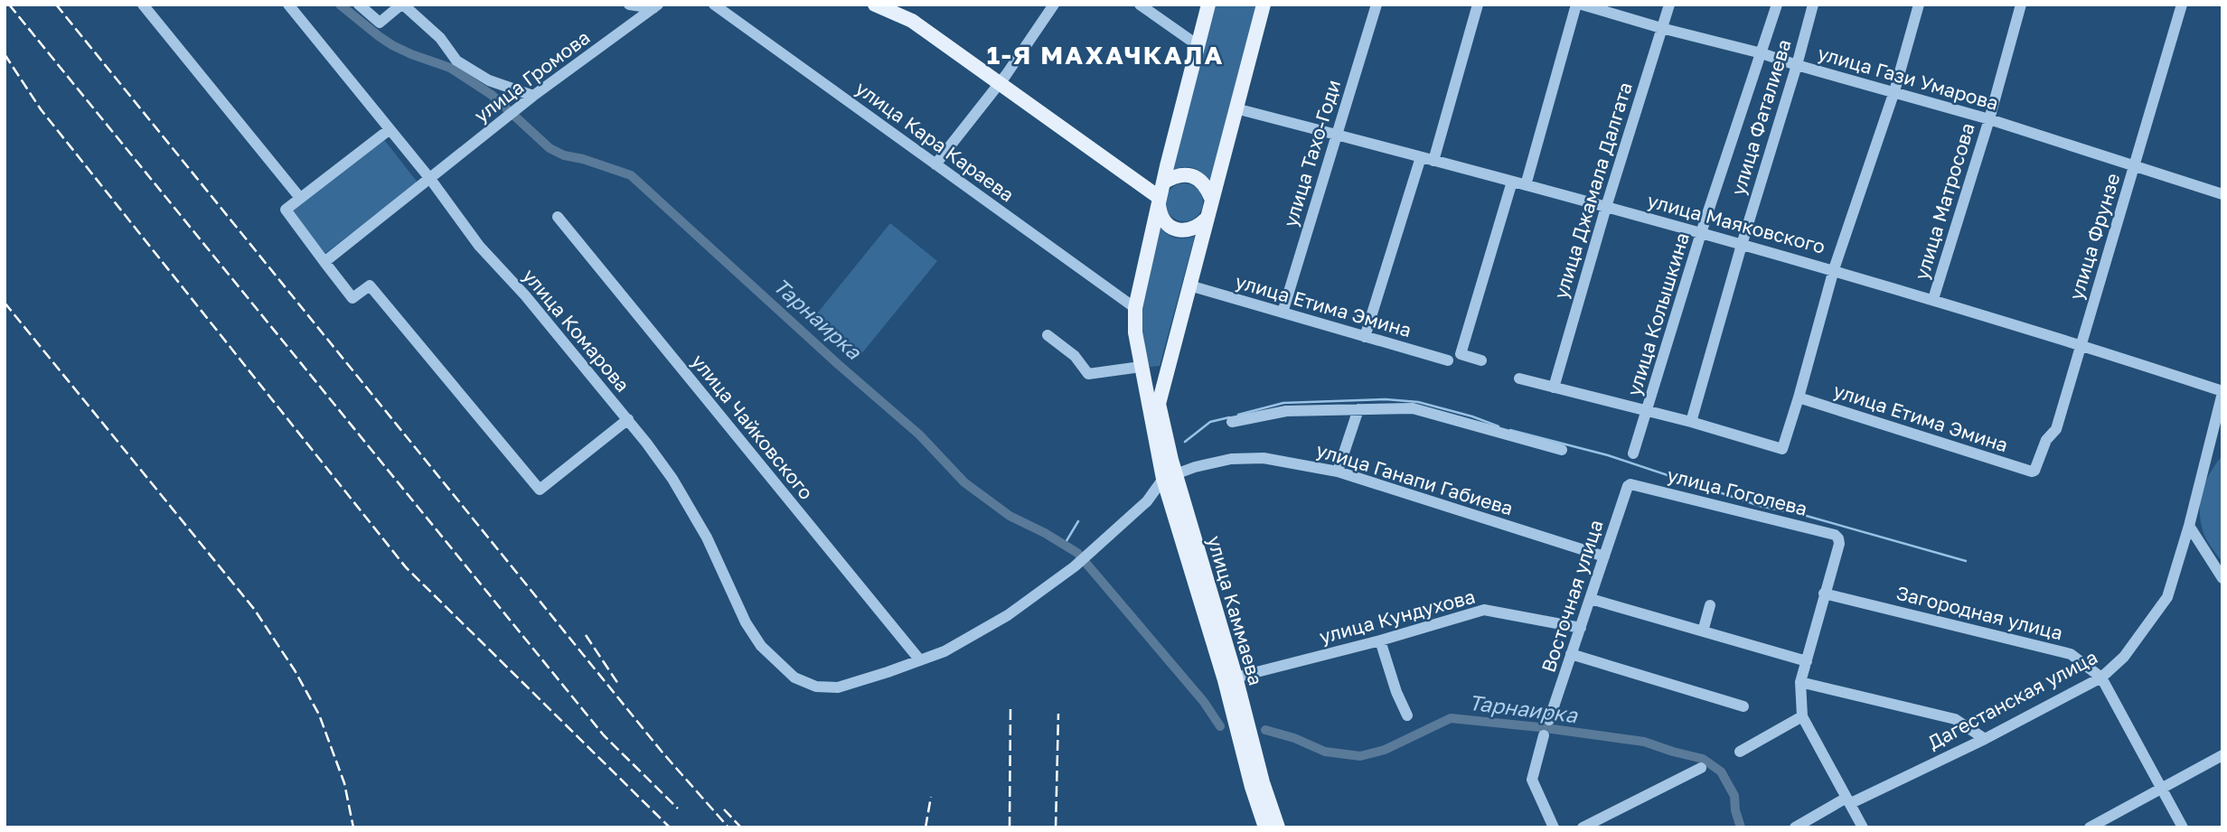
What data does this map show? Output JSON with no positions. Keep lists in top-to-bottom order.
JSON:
{
  "streets": {
    "main road": ["улица Каммаева"],
    "street": [
      "улица Громова",
      "улица Гази Умарова",
      "улица Фаталиева",
      "улица Кара Караева",
      "улица Тахо-Годи",
      "улица Джамала Далгата",
      "улица Матросова",
      "улица Маяковского",
      "улица Фрунзе",
      "улица Етима Эмина",
      "улица Колышкина",
      "улица Комарова",
      "улица Чайковского",
      "улица Ганапи Габиева",
      "улица Гоголева",
      "Восточная улица",
      "Загородная улица",
      "улица Кундухова",
      "Дагестанская улица"
    ]
  },
  "crossings": [
    ["улица Громова", "улица Комарова"],
    ["улица Гази Умарова", "улица Фаталиева"],
    ["улица Гази Умарова", "улица Джамала Далгата"],
    ["улица Гази Умарова", "улица Матросова"],
    ["улица Гази Умарова", "улица Фрунзе"],
    ["улица Гази Умарова", "улица Колышкина"],
    ["улица Фаталиева", "улица Маяковского"],
    ["улица Кара Караева", "улица Каммаева"],
    ["улица Тахо-Годи", "улица Маяковского"],
    ["улица Тахо-Годи", "улица Етима Эмина"],
    ["улица Джамала Далгата", "улица Маяковского"],
    ["улица Матросова", "улица Маяковского"],
    ["улица Маяковского", "улица Фрунзе"],
    ["улица Маяковского", "улица Колышкина"],
    ["улица Маяковского", "Дагестанская улица"],
    ["улица Фрунзе", "улица Етима Эмина"],
    ["улица Комарова", "улица Чайковского"],
    ["улица Ганапи Габиева", "Восточная улица"],
    ["улица Ганапи Габиева", "улица Каммаева"],
    ["улица Гоголева", "Восточная улица"],
    ["улица Гоголева", "Загородная улица"],
    ["Восточная улица", "улица Кундухова"],
    ["улица Каммаева", "улица Кундухова"],
    ["Загородная улица", "Дагестанская улица"]
  ],
  "districts": ["1-Я МАХАЧКАЛА"],
  "water": ["Тарнаирка"]
}
